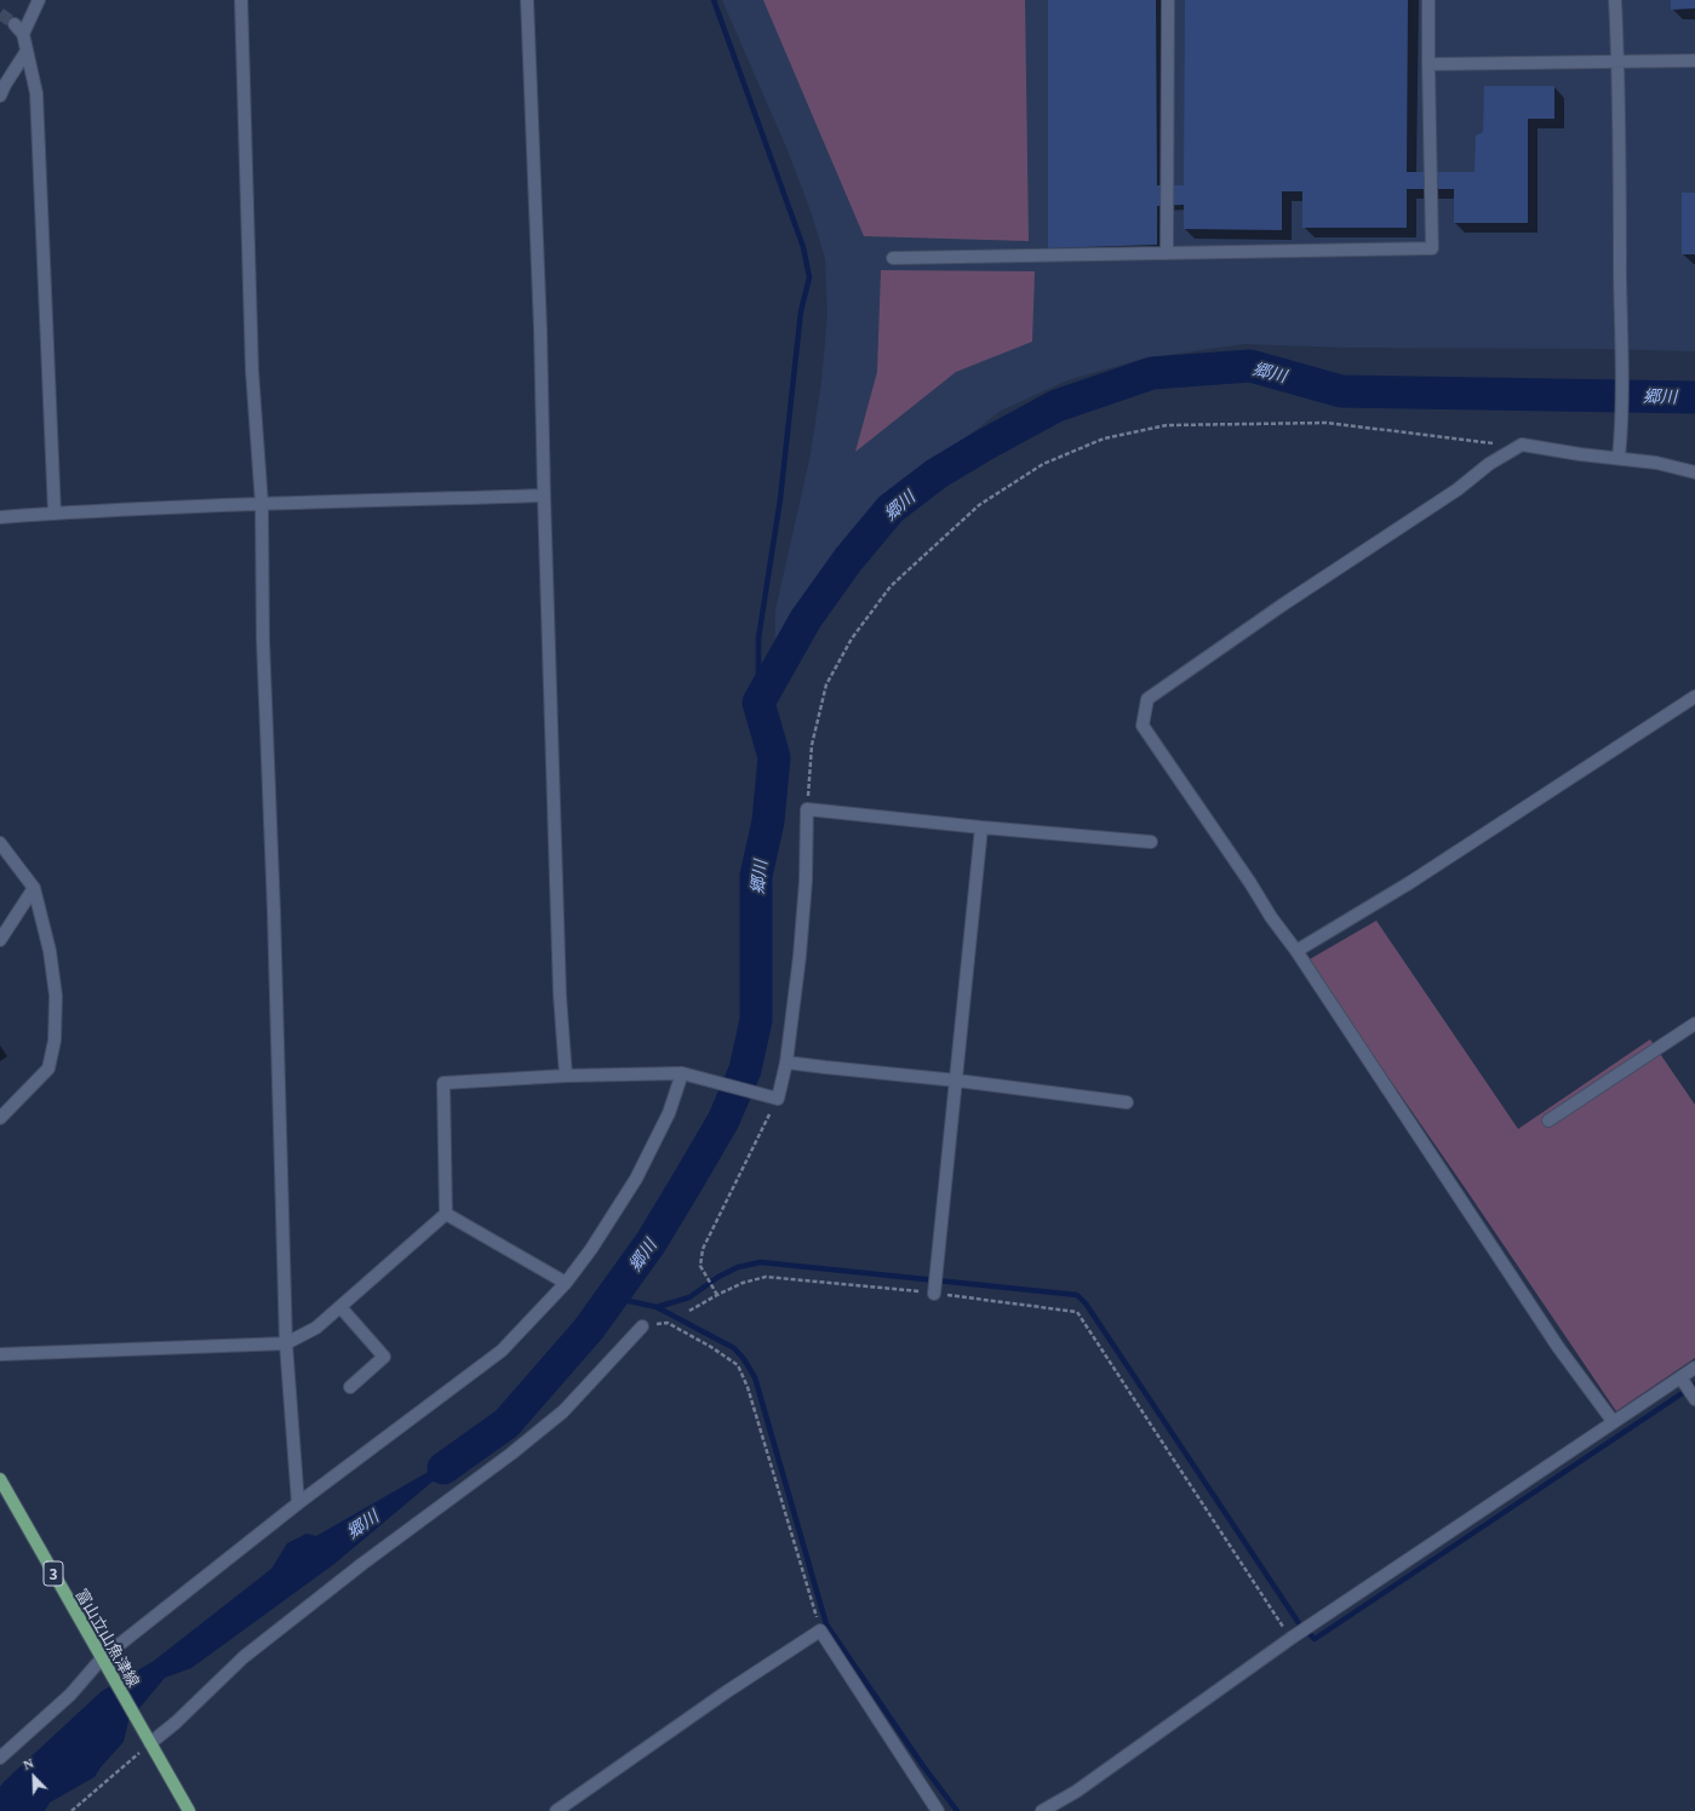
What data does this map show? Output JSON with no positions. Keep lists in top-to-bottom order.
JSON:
{
  "streets": {
    "main road": ["3", "富山立山魚津線"]
  },
  "water": ["郷川"],
  "north": "top left"
}
